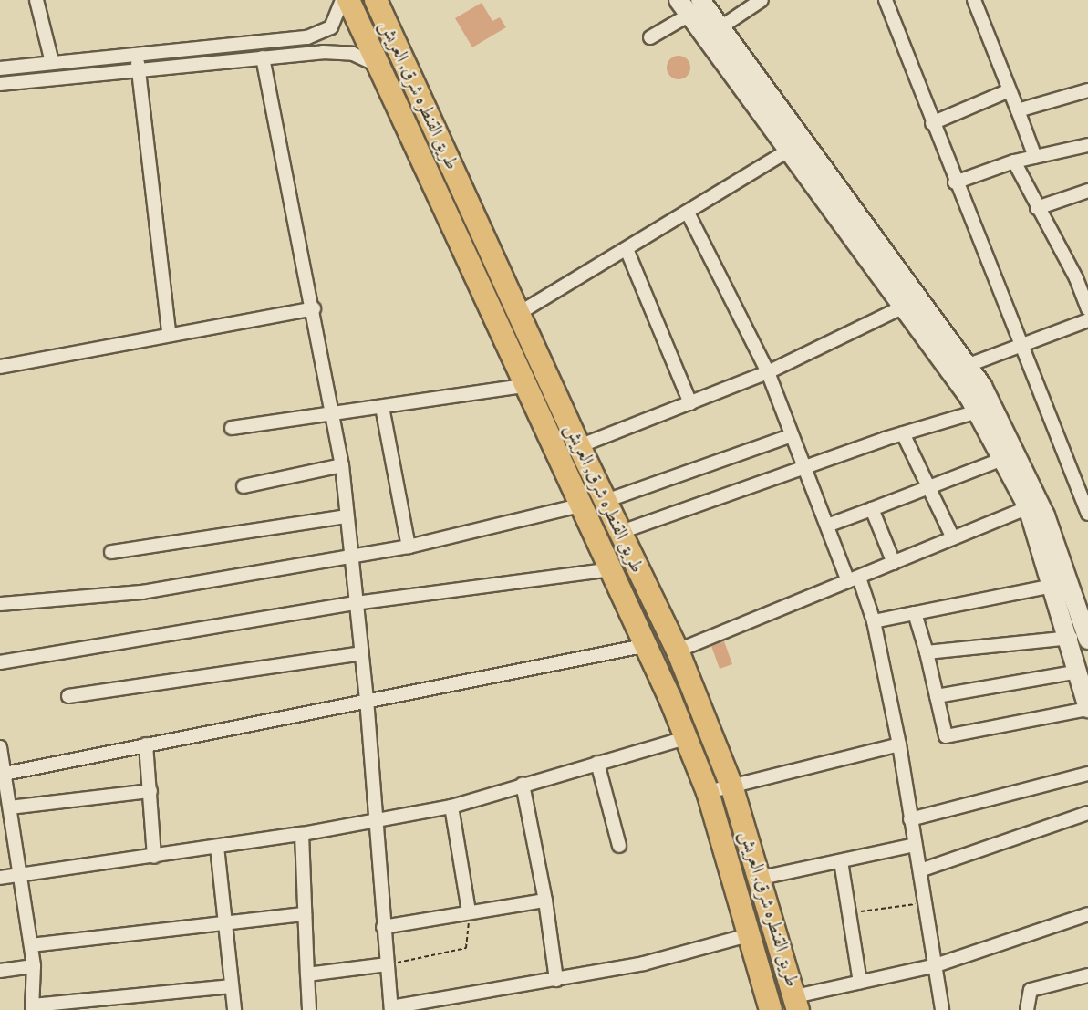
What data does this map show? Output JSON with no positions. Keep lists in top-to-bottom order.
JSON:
{
  "streets": {
    "highway": ["طريق القنطره شرق, العريش"]
  }
}
